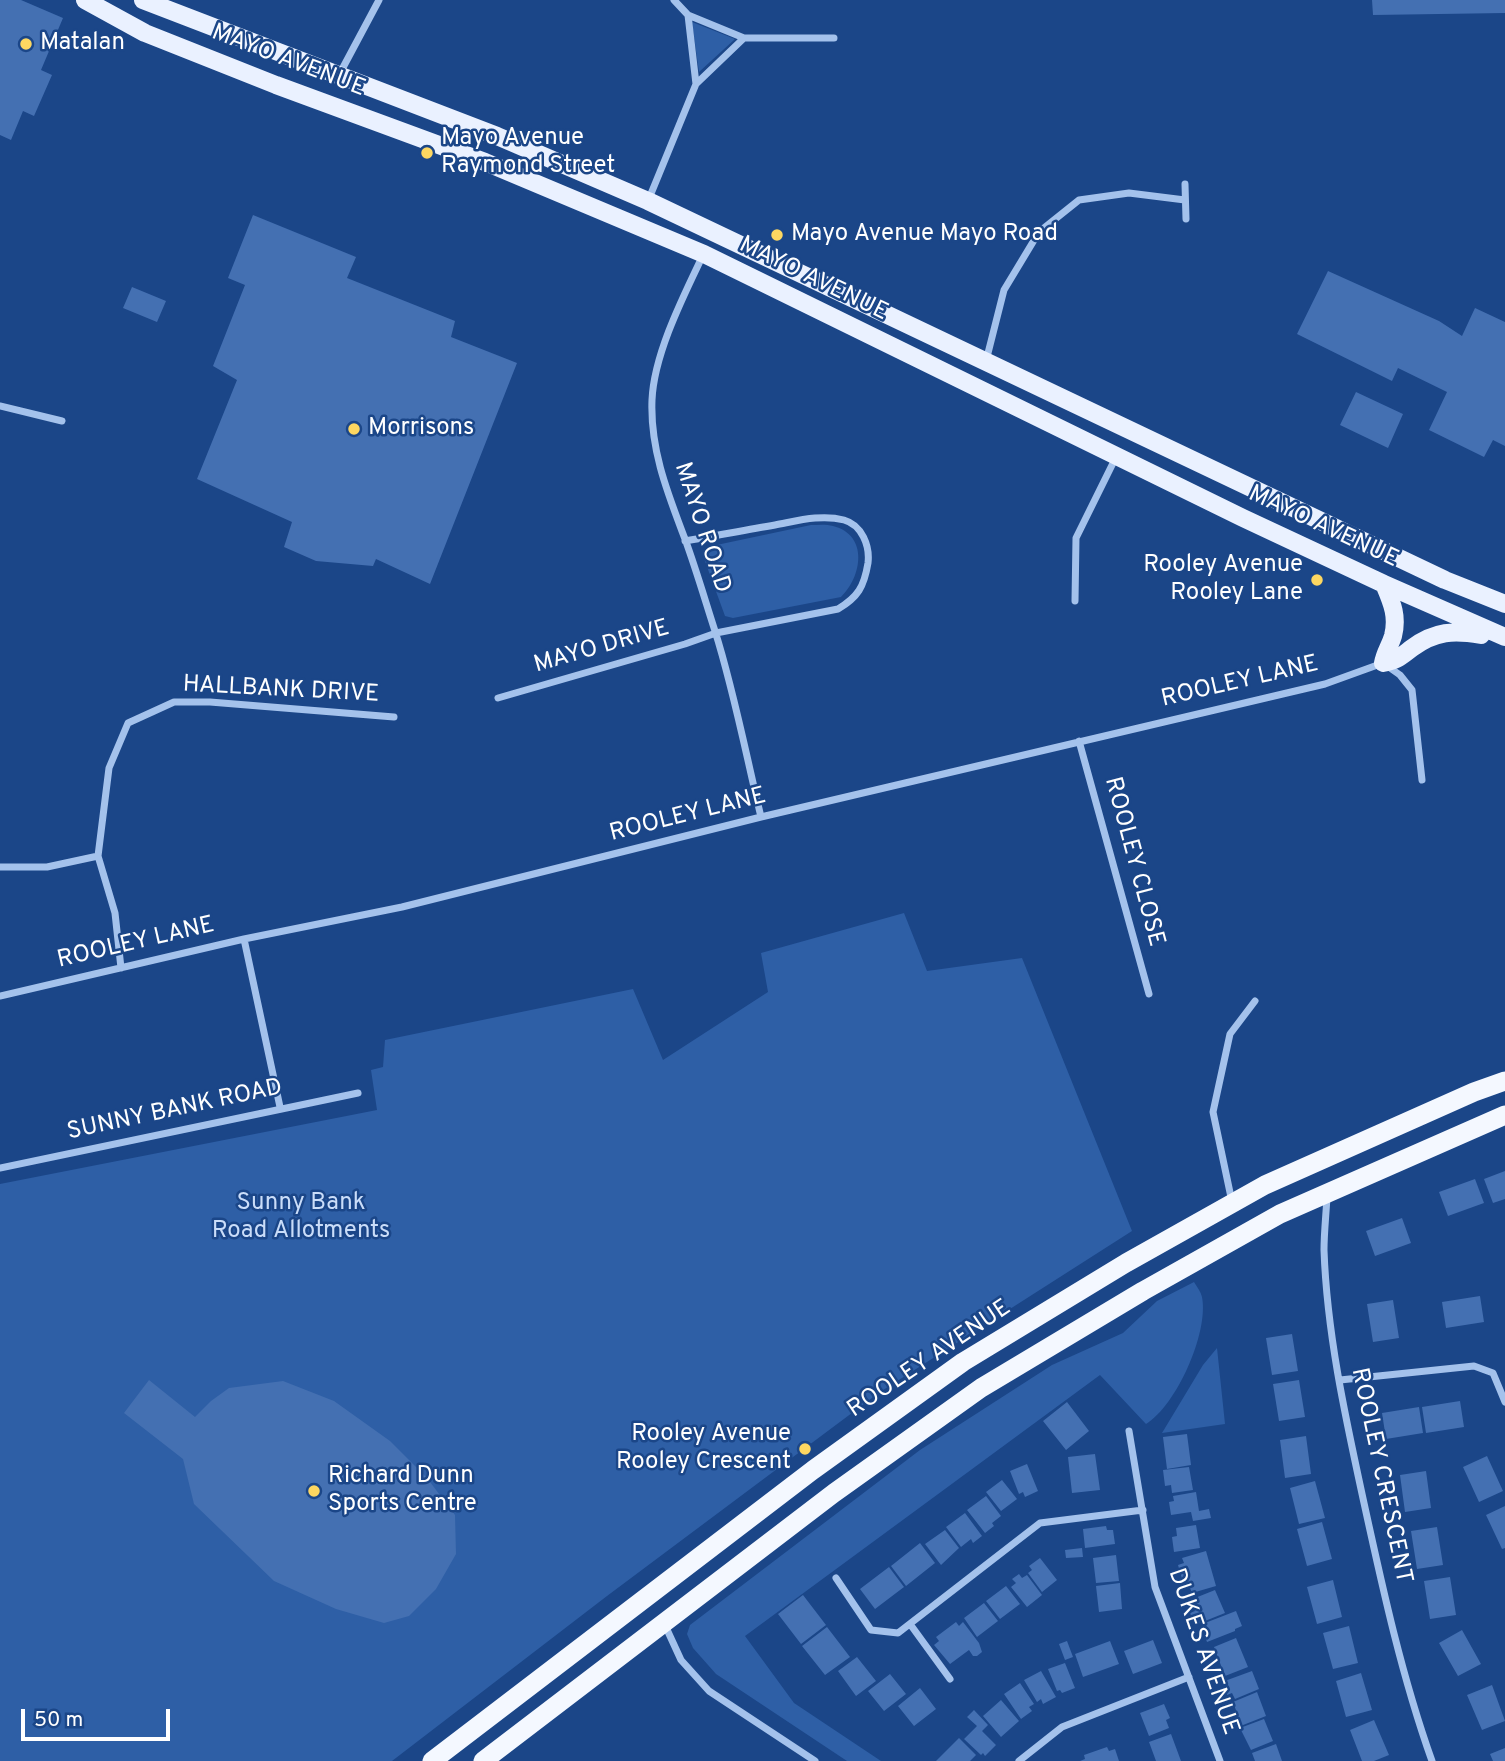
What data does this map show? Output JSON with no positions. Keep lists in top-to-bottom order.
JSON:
{
  "streets": {
    "highway": ["ROOLEY AVENUE"],
    "main road": ["MAYO AVENUE"],
    "street": [
      "MAYO ROAD",
      "MAYO DRIVE",
      "ROOLEY LANE",
      "HALLBANK DRIVE",
      "ROOLEY CLOSE",
      "SUNNY BANK ROAD",
      "ROOLEY CRESCENT",
      "DUKES AVENUE"
    ]
  },
  "crossings": [
    ["MAYO AVENUE", "MAYO ROAD"],
    ["MAYO ROAD", "MAYO DRIVE"],
    ["MAYO ROAD", "ROOLEY LANE"],
    ["ROOLEY LANE", "HALLBANK DRIVE"],
    ["ROOLEY LANE", "ROOLEY CLOSE"]
  ],
  "parks": ["Sunny Bank Road Allotments"],
  "places": [
    "Matalan",
    "Mayo Avenue Raymond Street",
    "Mayo Avenue Mayo Road",
    "Morrisons",
    "Rooley Avenue Rooley Lane",
    "Rooley Avenue Rooley Crescent",
    "Richard Dunn Sports Centre"
  ],
  "scale_bar": "50 m"
}
